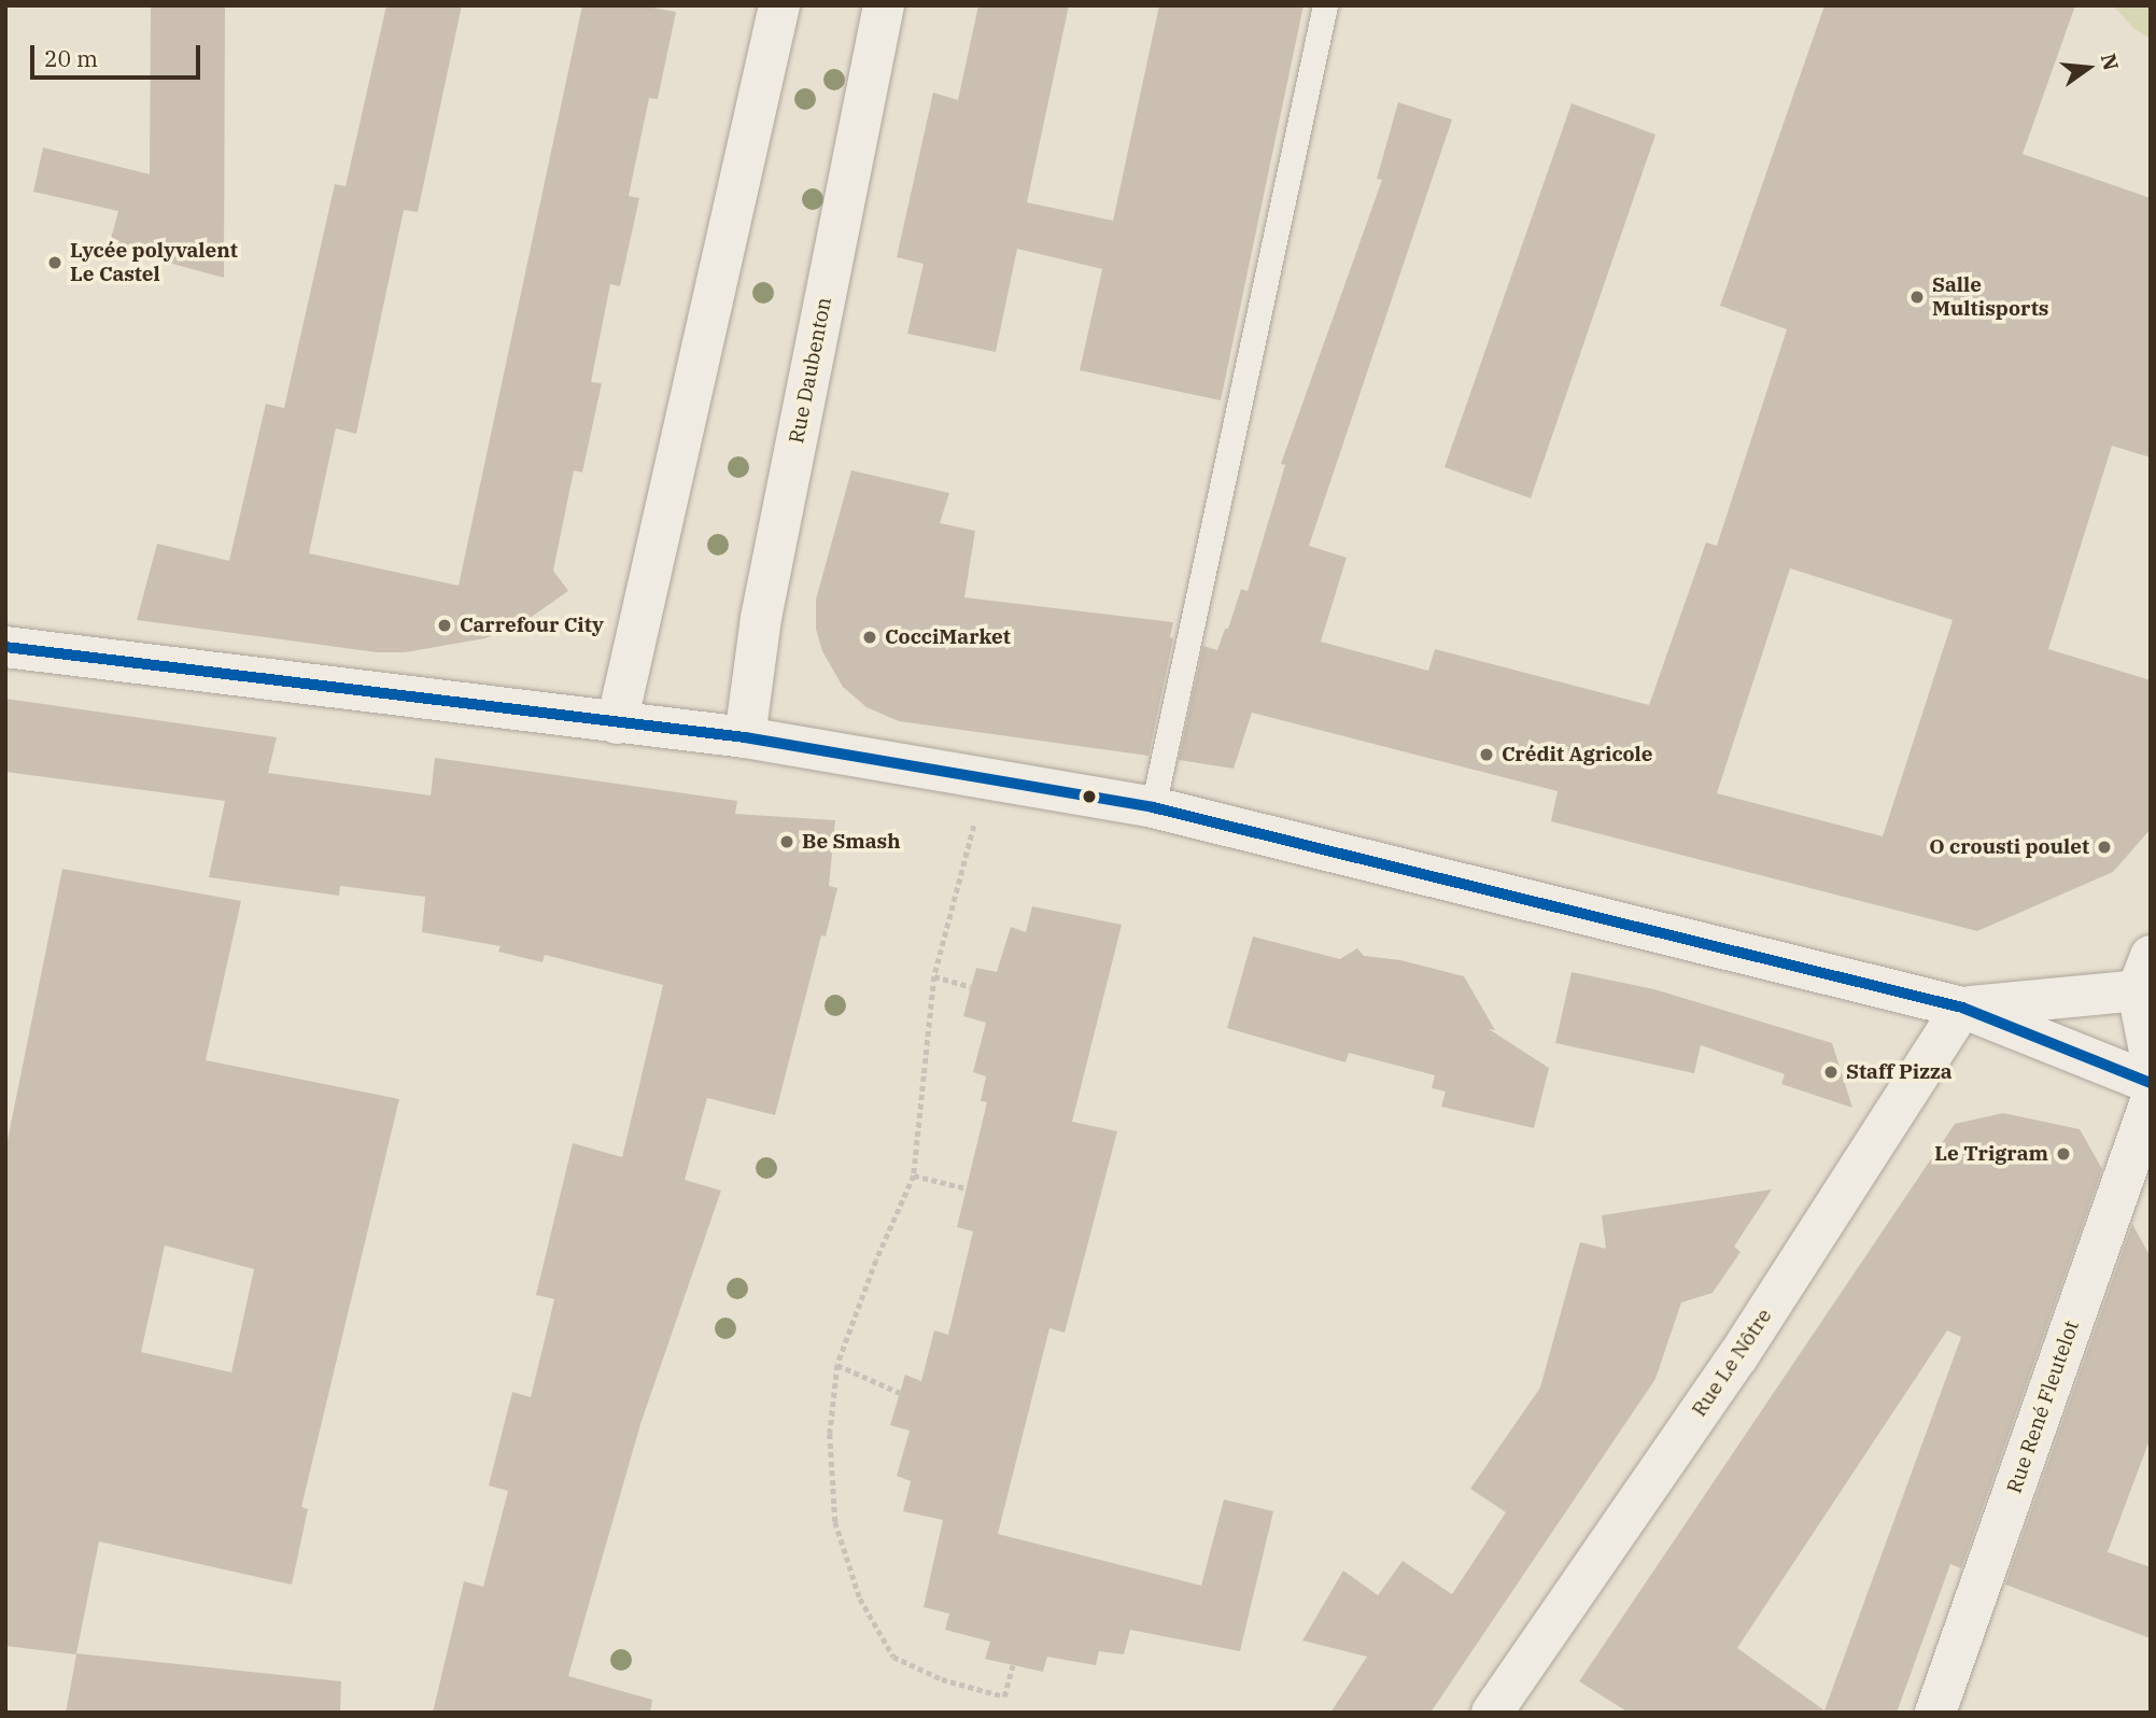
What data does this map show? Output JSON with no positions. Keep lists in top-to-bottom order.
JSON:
{
  "streets": {
    "street": ["Rue Daubenton", "Rue Le Nôtre", "Rue René Fleutelot"]
  },
  "places": [
    "Lycée polyvalent Le Castel",
    "Salle Multisports",
    "Carrefour City",
    "CocciMarket",
    "Crédit Agricole",
    "Be Smash",
    "O crousti poulet",
    "Staff Pizza",
    "Le Trigram"
  ],
  "scale_bar": "20 m",
  "north": "right"
}
